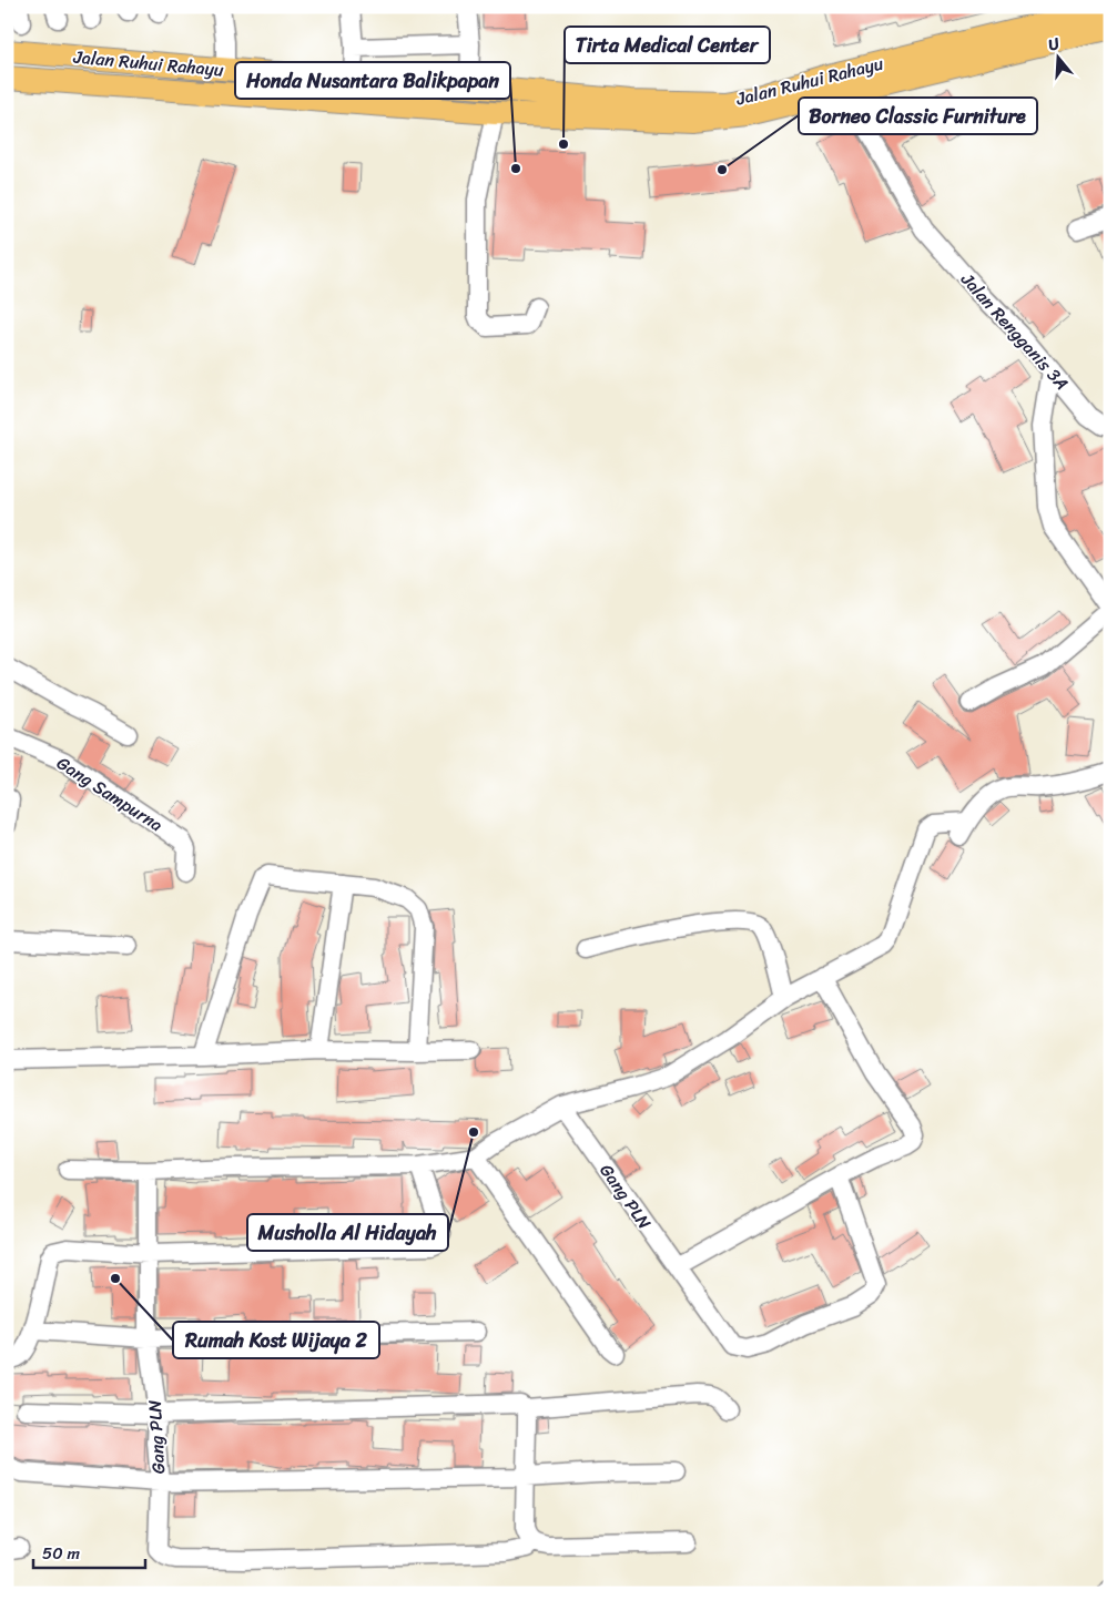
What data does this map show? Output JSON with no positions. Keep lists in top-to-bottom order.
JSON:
{
  "streets": {
    "main road": ["Jalan Ruhui Rahayu"],
    "street": ["Jalan Rengganis 3A", "Gang Sampurna", "Gang PLN"]
  },
  "crossings": [
    ["Jalan Ruhui Rahayu", "Jalan Rengganis 3A"]
  ],
  "places": [
    "Tirta Medical Center",
    "Honda Nusantara Balikpapan",
    "Borneo Classic Furniture",
    "Musholla Al Hidayah",
    "Rumah Kost Wijaya 2"
  ],
  "scale_bar": "50 m",
  "north": "top"
}
